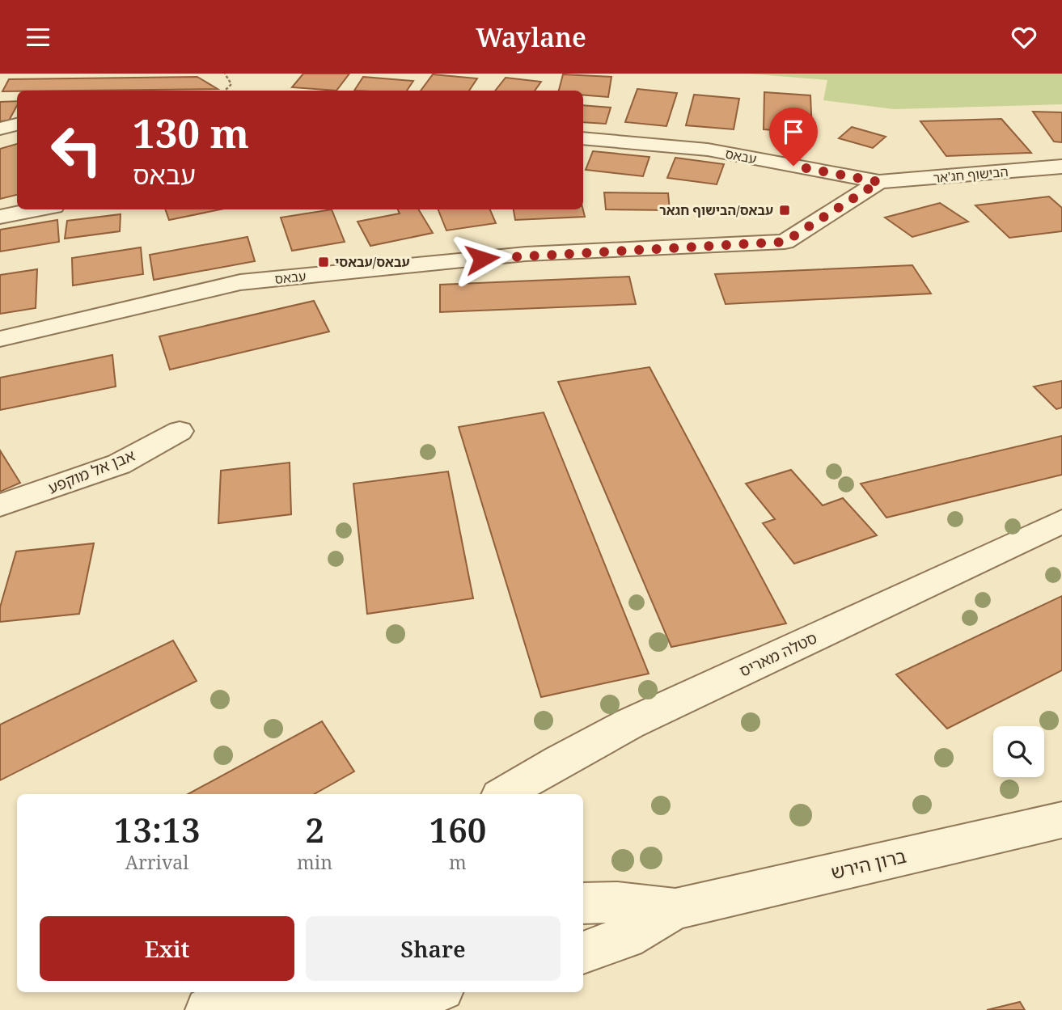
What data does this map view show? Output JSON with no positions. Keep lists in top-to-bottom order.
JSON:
{
  "streets": {
    "street": [
      "עבאס",
      "הבישוף חג'אר",
      "אבן אל מוקפע",
      "סטלה מאריס",
      "ברון הירש"
    ]
  },
  "crossings": [
    ["עבאס", "הבישוף חג'אר"]
  ],
  "places": {
    "transit": ["עבאס/הבישוף חגאר", "עבאס/עבאסי"]
  },
  "page": {
    "header": "Waylane",
    "turn": ["130 m", "עבאס"],
    "eta": [
      "13:13",
      "Arrival",
      "2",
      "min",
      "160",
      "m"
    ],
    "buttons": ["Exit", "Share"]
  }
}
